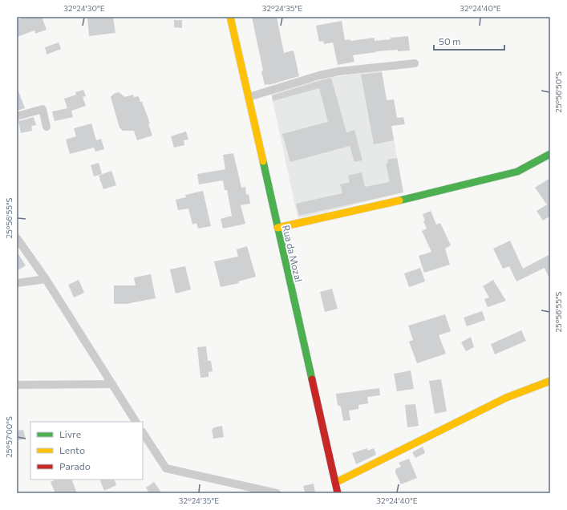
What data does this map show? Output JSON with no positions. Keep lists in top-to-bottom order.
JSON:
{
  "streets": {
    "street": ["Rua da Mozal"]
  },
  "legend": ["Livre", "Lento", "Parado"],
  "scale_bar": "50 m",
  "coordinates": [
    "32°24'30\"E",
    "32°24'35\"E",
    "32°24'40\"E",
    "25°56'50\"S",
    "25°56'55\"S",
    "25°57'00\"S"
  ]
}
